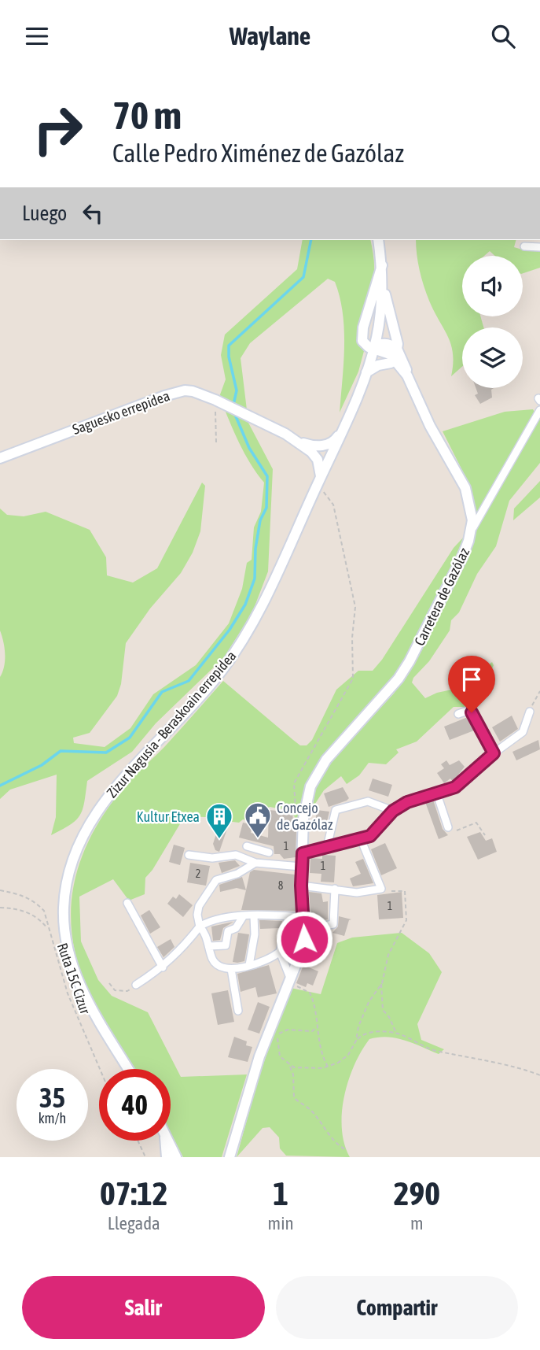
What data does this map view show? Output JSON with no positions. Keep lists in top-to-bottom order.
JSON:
{
  "streets": {
    "street": ["Saguesko errepidea", "Carretera de Gazólaz", "Zizur Nagusia - Beraskoain errepidea"],
    "path": ["Ruta 15C Cizur"]
  },
  "crossings": [
    ["Saguesko errepidea", "Zizur Nagusia - Beraskoain errepidea"]
  ],
  "places": {
    "public building": ["Concejo de Gazólaz"],
    "building": ["Kultur Etxea"]
  },
  "house_numbers": [
    "1",
    "1",
    "2",
    "8",
    "1"
  ],
  "page": {
    "header": "Waylane",
    "turn": ["70 m", "Calle Pedro Ximénez de Gazólaz"],
    "then": "Luego",
    "speed": "35 km/h",
    "limit": "40",
    "eta": [
      "07:12",
      "Llegada",
      "1",
      "min",
      "290",
      "m"
    ],
    "buttons": ["Salir", "Compartir"]
  }
}
